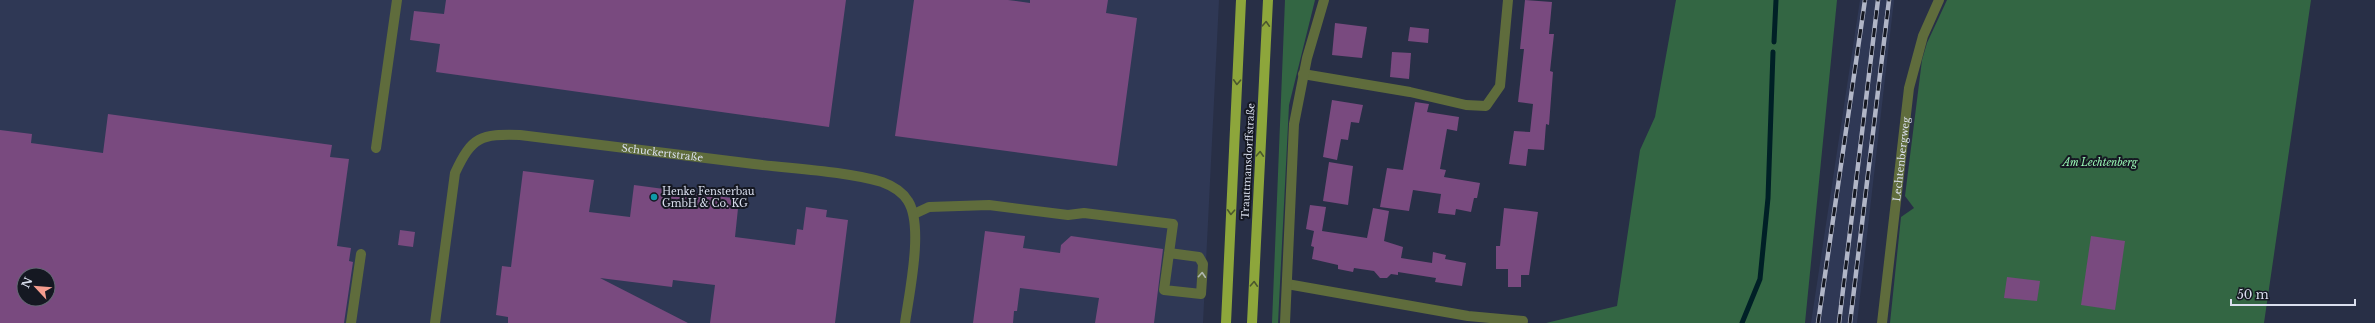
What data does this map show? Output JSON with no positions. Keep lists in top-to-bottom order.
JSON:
{
  "streets": {
    "main road": ["Trauttmansdorffstraße"],
    "street": ["Schuckertstraße", "Lechtenbergweg"]
  },
  "parks": ["Am Lechtenberg"],
  "places": ["Henke Fensterbau GmbH & Co. KG"],
  "scale_bar": "50 m",
  "north": "top left"
}
